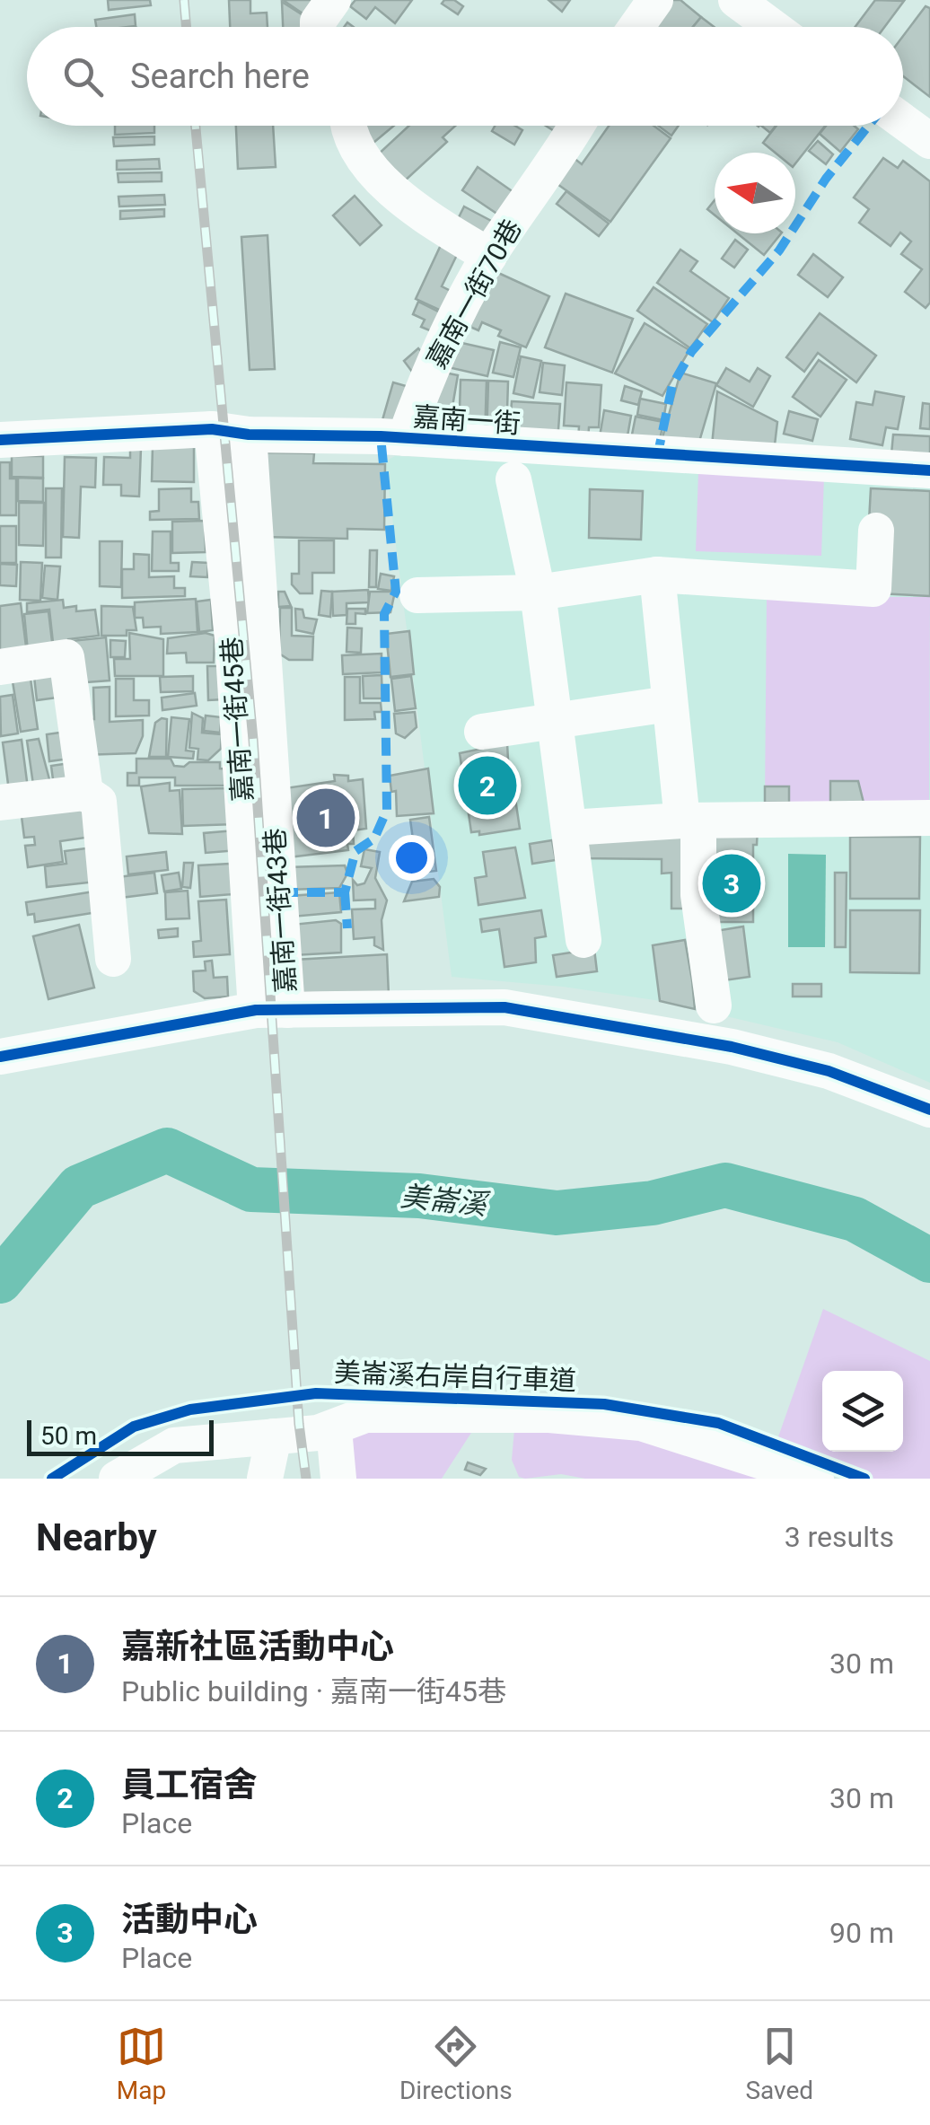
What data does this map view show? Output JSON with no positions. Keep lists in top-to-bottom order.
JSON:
{
  "streets": {
    "street": [
      "嘉南一街70巷",
      "嘉南一街",
      "嘉南一街45巷",
      "嘉南一街43巷"
    ],
    "cycle path": ["美崙溪右岸自行車道"]
  },
  "crossings": [
    ["嘉南一街70巷", "嘉南一街"],
    ["嘉南一街", "嘉南一街45巷"],
    ["嘉南一街", "嘉南一街43巷"],
    ["嘉南一街45巷", "嘉南一街43巷"]
  ],
  "water": ["美崙溪"],
  "scale_bar": "50 m",
  "north": "left",
  "page": {
    "search": "Search here",
    "pins": ["2", "1", "3"],
    "scale": "50 m",
    "heading": ["Nearby", "3 results"],
    "list": [
      {
        "mark": "1",
        "name": "嘉新社區活動中心",
        "note": "Public building · 嘉南一街45巷",
        "value": "30 m"
      },
      {
        "mark": "2",
        "name": "員工宿舍",
        "note": "Place",
        "value": "30 m"
      },
      {
        "mark": "3",
        "name": "活動中心",
        "note": "Place",
        "value": "90 m"
      }
    ],
    "nav": ["Map", "Directions", "Saved"]
  }
}
